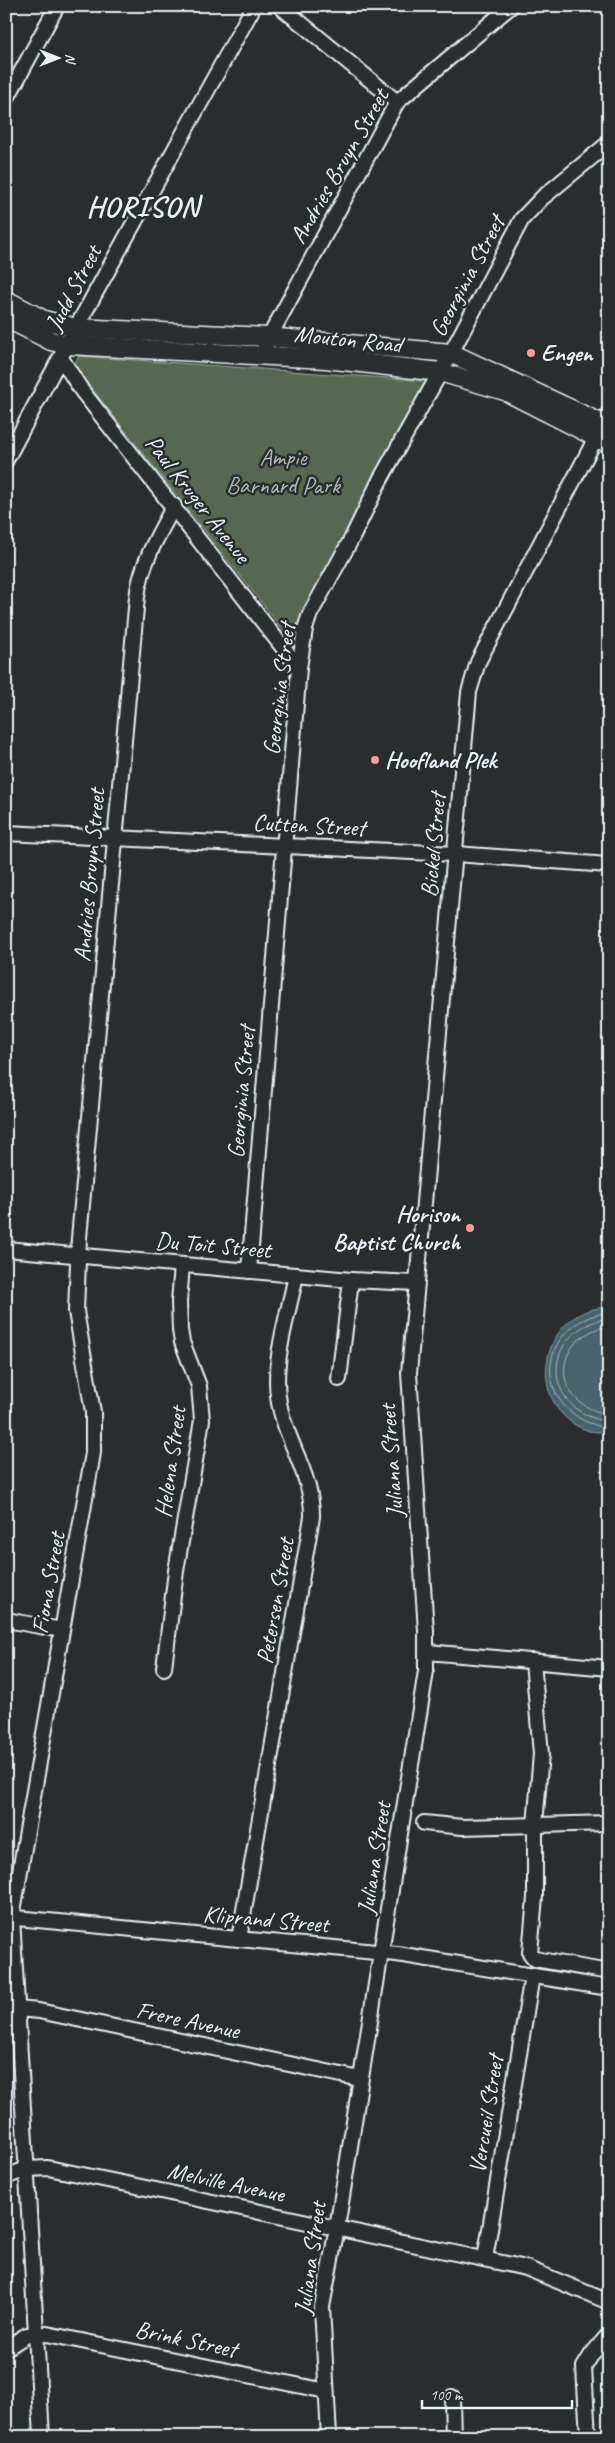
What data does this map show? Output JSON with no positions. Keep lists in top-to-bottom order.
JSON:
{
  "streets": {
    "main road": ["Mouton Road"],
    "street": [
      "Andries Bruyn Street",
      "Georginia Street",
      "Judd Street",
      "Paul Kruger Avenue",
      "Cutten Street",
      "Bickel Street",
      "Du Toit Street",
      "Juliana Street",
      "Helena Street",
      "Fiona Street",
      "Petersen Street",
      "Kliprand Street",
      "Frere Avenue",
      "Vercueil Street",
      "Melville Avenue",
      "Brink Street"
    ]
  },
  "crossings": [
    ["Andries Bruyn Street", "Mouton Road"],
    ["Andries Bruyn Street", "Paul Kruger Avenue"],
    ["Andries Bruyn Street", "Cutten Street"],
    ["Andries Bruyn Street", "Du Toit Street"],
    ["Andries Bruyn Street", "Fiona Street"],
    ["Georginia Street", "Mouton Road"],
    ["Georginia Street", "Paul Kruger Avenue"],
    ["Georginia Street", "Cutten Street"],
    ["Georginia Street", "Du Toit Street"],
    ["Judd Street", "Mouton Road"],
    ["Judd Street", "Paul Kruger Avenue"],
    ["Mouton Road", "Paul Kruger Avenue"],
    ["Mouton Road", "Bickel Street"],
    ["Cutten Street", "Bickel Street"],
    ["Bickel Street", "Du Toit Street"],
    ["Bickel Street", "Juliana Street"],
    ["Du Toit Street", "Juliana Street"],
    ["Du Toit Street", "Helena Street"],
    ["Du Toit Street", "Fiona Street"],
    ["Du Toit Street", "Petersen Street"],
    ["Juliana Street", "Kliprand Street"],
    ["Juliana Street", "Frere Avenue"],
    ["Juliana Street", "Melville Avenue"],
    ["Juliana Street", "Brink Street"],
    ["Fiona Street", "Kliprand Street"],
    ["Fiona Street", "Frere Avenue"],
    ["Fiona Street", "Melville Avenue"],
    ["Fiona Street", "Brink Street"],
    ["Petersen Street", "Kliprand Street"],
    ["Kliprand Street", "Vercueil Street"],
    ["Vercueil Street", "Melville Avenue"]
  ],
  "districts": ["HORISON"],
  "parks": ["Ampie Barnard Park"],
  "places": ["Engen", "Hoofland Plek", "Horison Baptist Church"],
  "scale_bar": "100 m",
  "north": "right"
}
